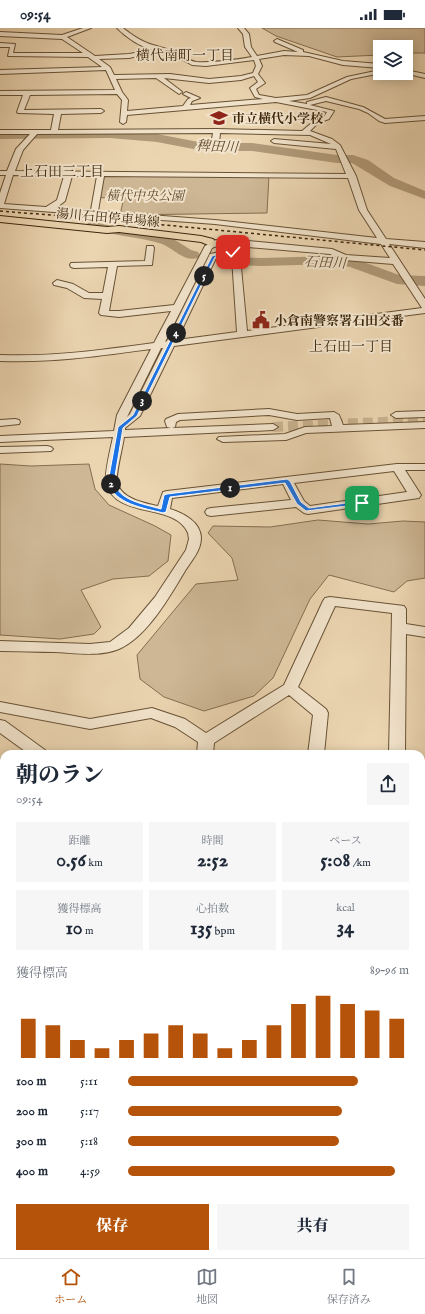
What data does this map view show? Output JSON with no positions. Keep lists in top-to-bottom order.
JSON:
{
  "streets": {
    "main road": ["湯川石田停車場線"]
  },
  "districts": ["横代南町一丁目", "上石田三丁目", "上石田一丁目"],
  "water": ["稗田川", "石田川"],
  "parks": ["横代中央公園"],
  "places": {
    "school or university": ["市立横代小学校"],
    "public building": ["小倉南警察署石田交番"]
  },
  "page": {
    "status": "09:54",
    "pins": [
      "5",
      "4",
      "3",
      "2",
      "1"
    ],
    "heading": ["朝のラン", "09:54"],
    "stats": [
      ["距離", "0.56 km"],
      ["時間", "2:52"],
      ["ペース", "5:08 /km"],
      ["獲得標高", "10 m"],
      ["心拍数", "135 bpm"],
      ["kcal", "34"]
    ],
    "chart": ["獲得標高", "89–96 m"],
    "list": [
      {
        "name": "100 m",
        "note": "5:11"
      },
      {
        "name": "200 m",
        "note": "5:17"
      },
      {
        "name": "300 m",
        "note": "5:18"
      },
      {
        "name": "400 m",
        "note": "4:59"
      }
    ],
    "buttons": ["保存", "共有"],
    "tabs": ["ホーム", "地図", "保存済み"]
  }
}
